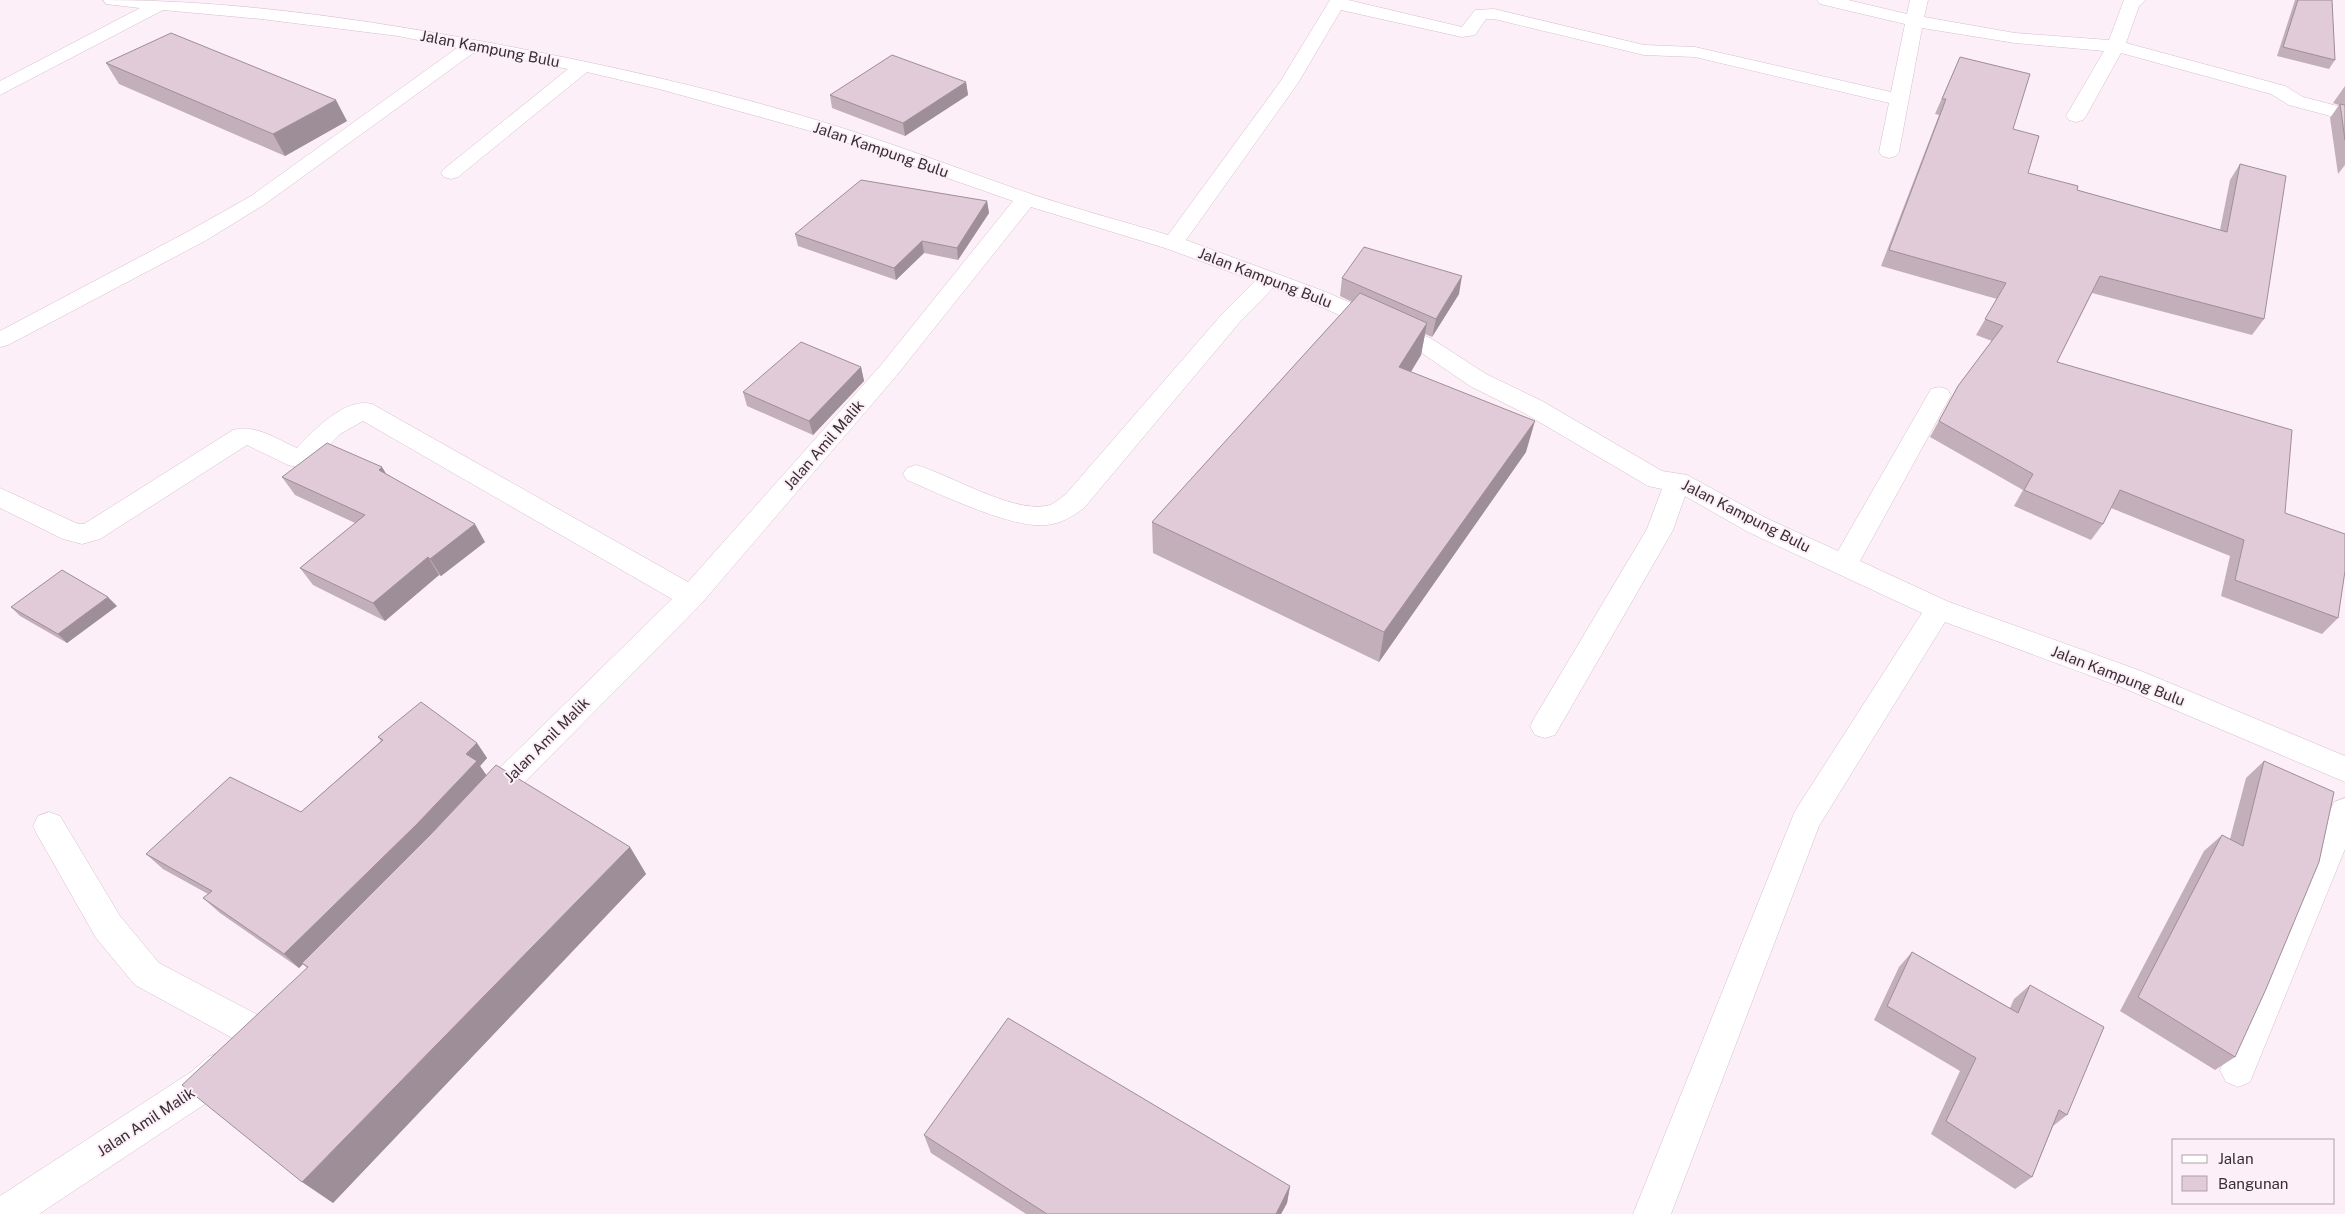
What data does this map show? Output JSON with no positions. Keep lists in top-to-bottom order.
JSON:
{
  "streets": {
    "street": ["Jalan Kampung Bulu", "Jalan Amil Malik"]
  },
  "crossings": [
    ["Jalan Kampung Bulu", "Jalan Amil Malik"]
  ],
  "legend": ["Jalan", "Bangunan"]
}
